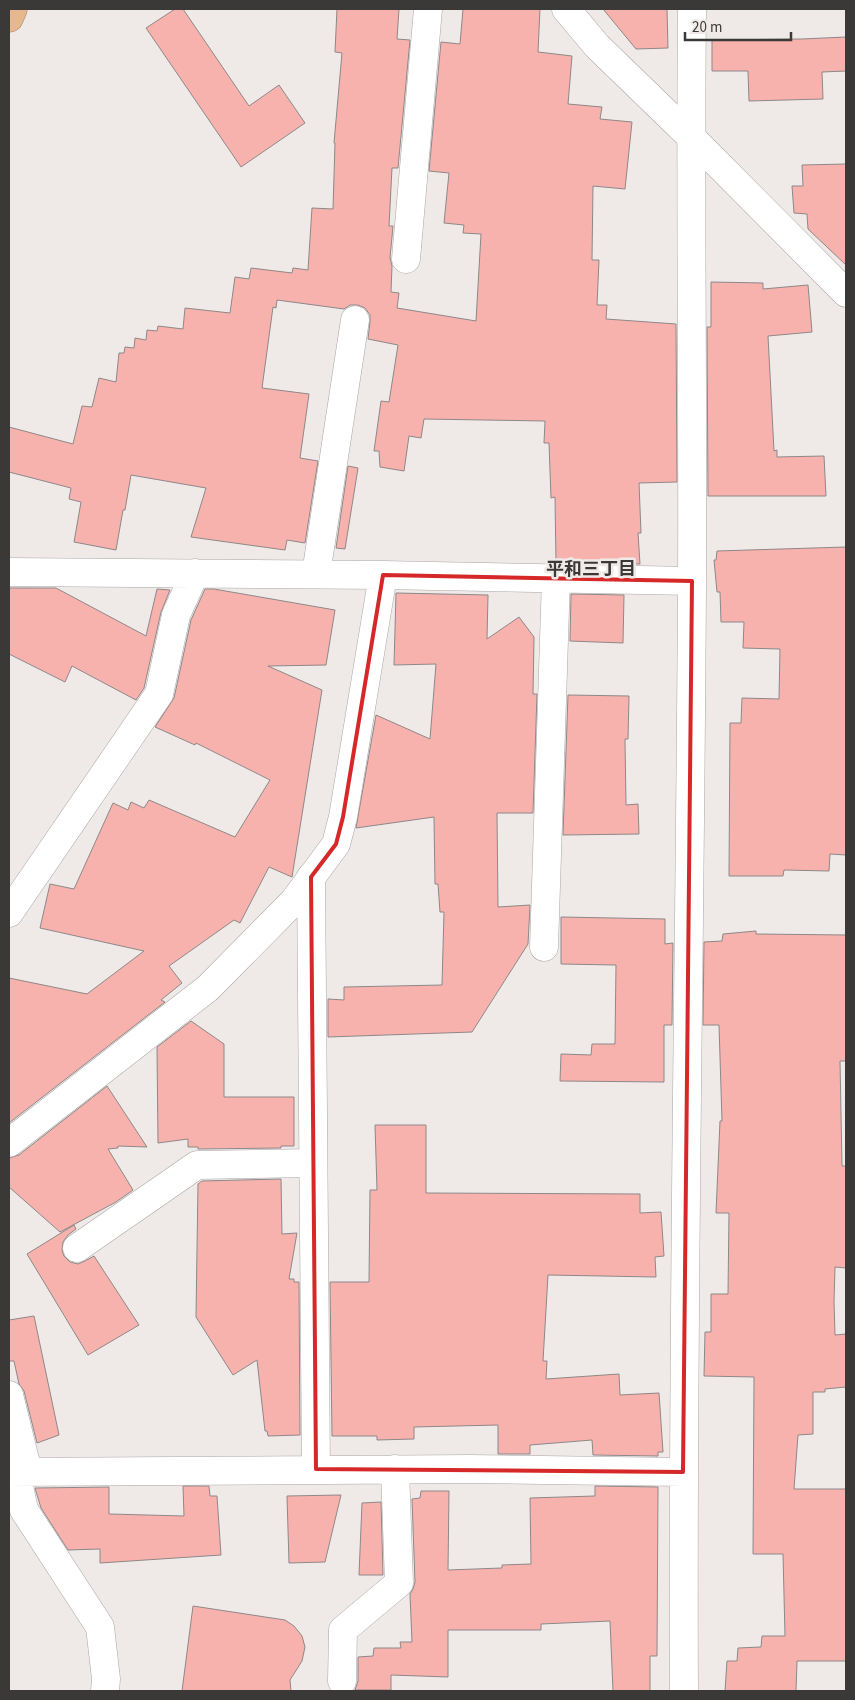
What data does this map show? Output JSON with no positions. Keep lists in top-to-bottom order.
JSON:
{
  "districts": ["平和三丁目"],
  "scale_bar": "20 m"
}
